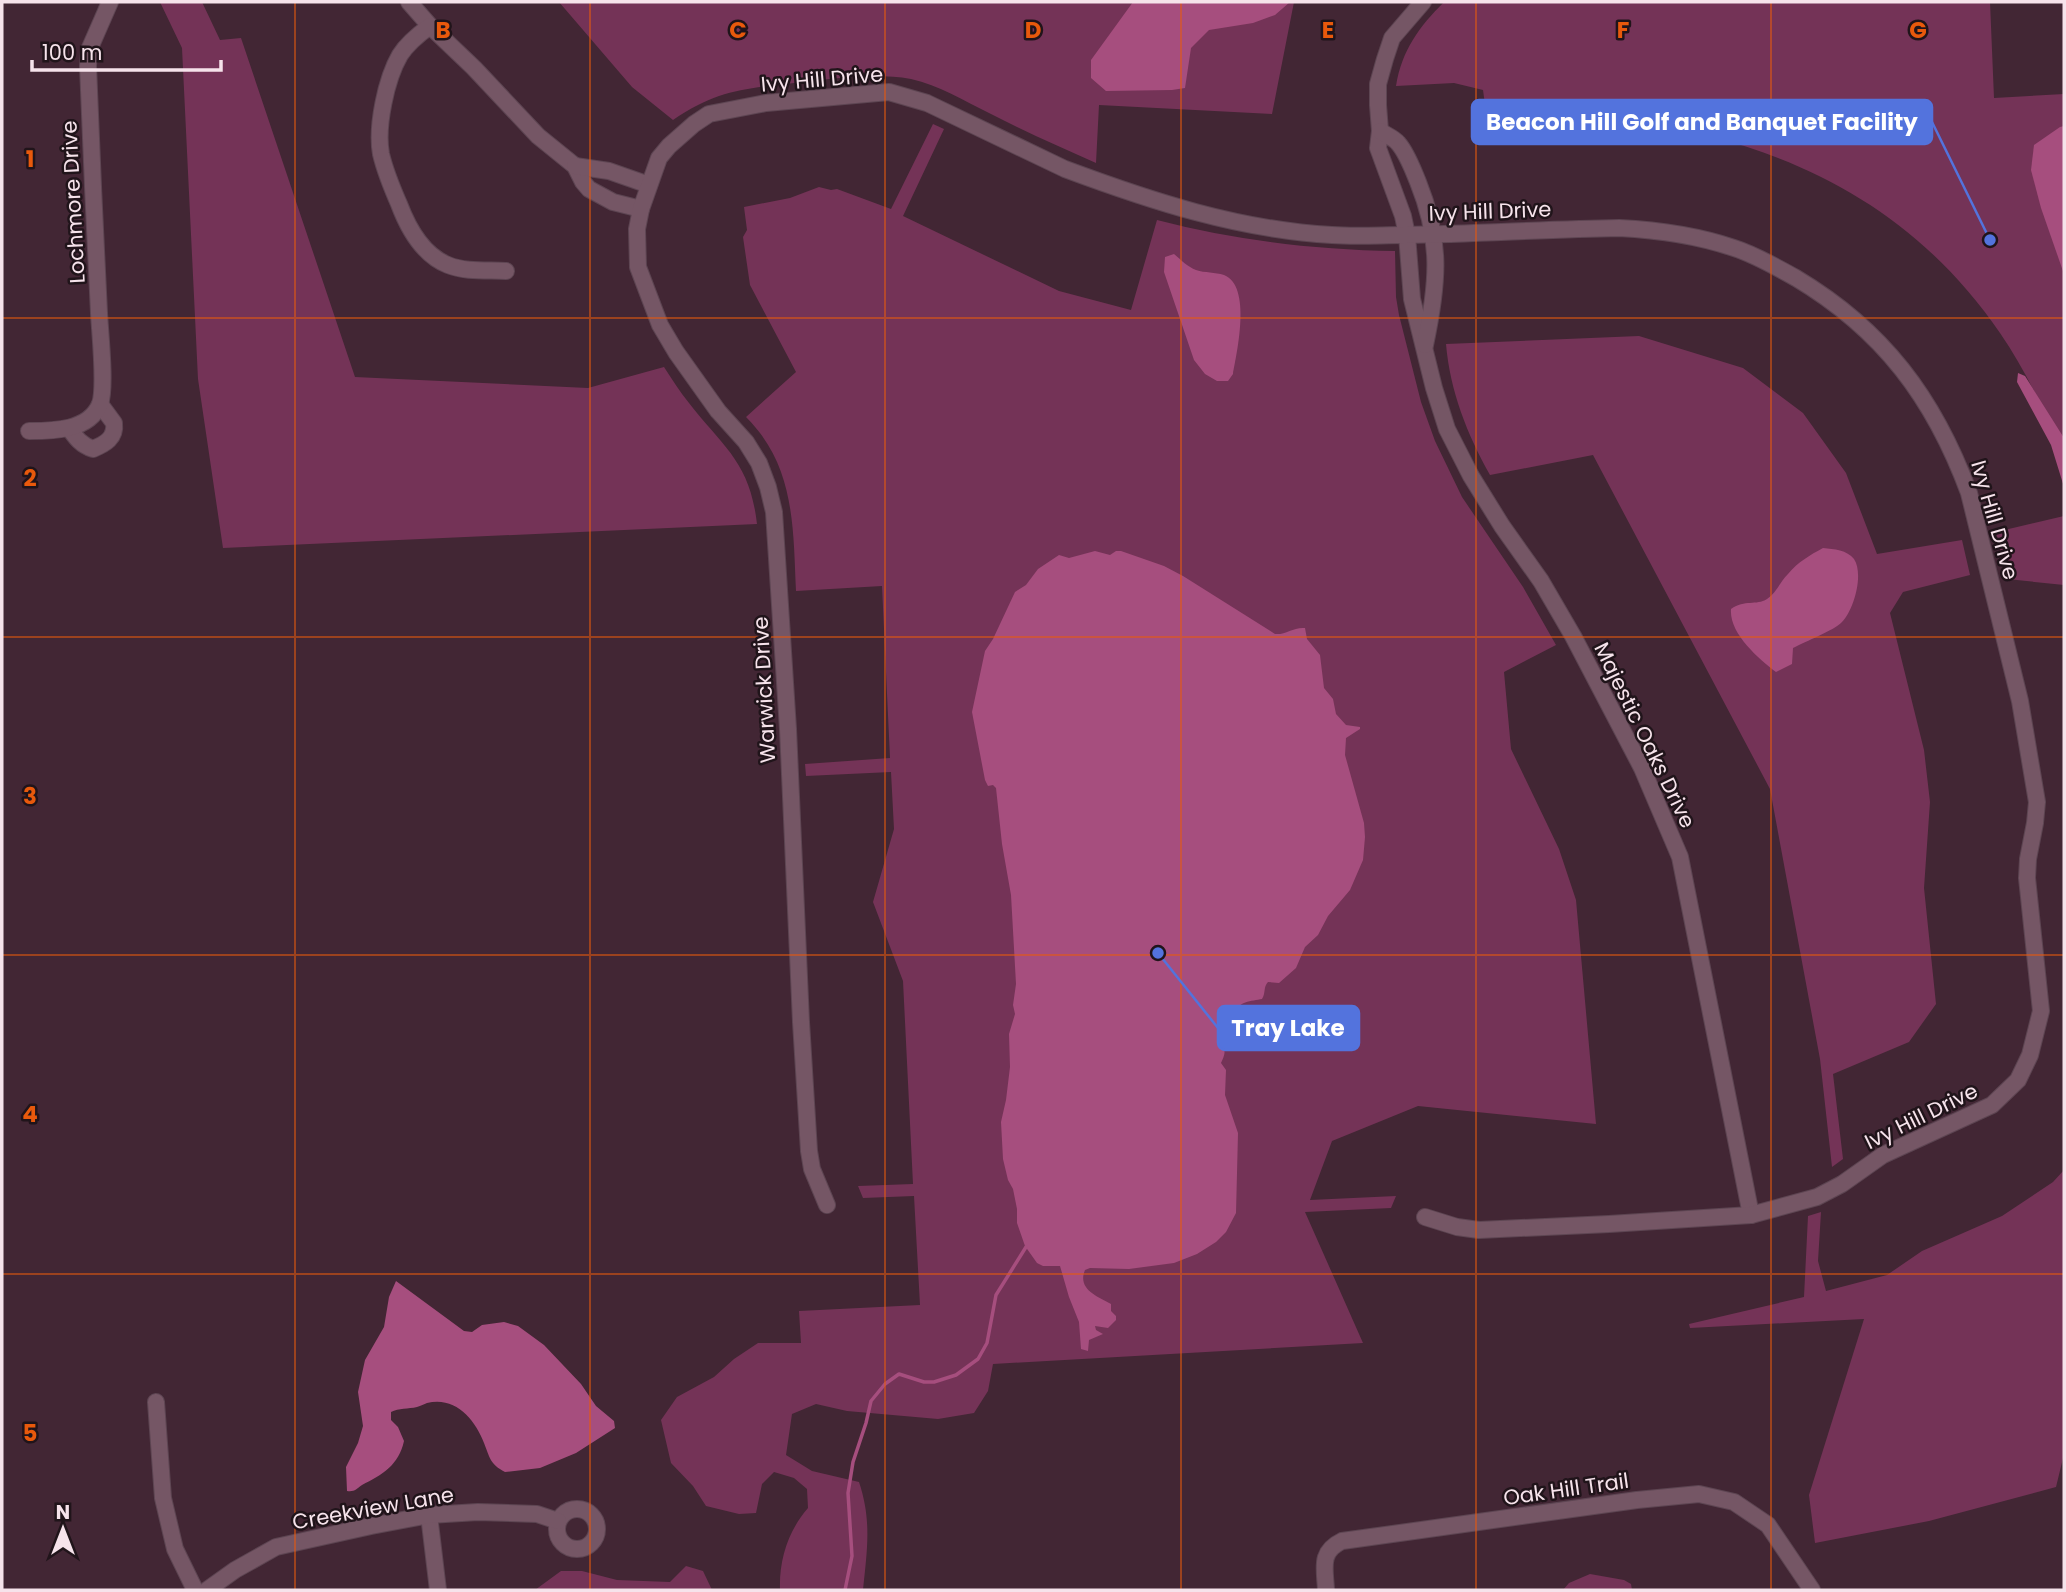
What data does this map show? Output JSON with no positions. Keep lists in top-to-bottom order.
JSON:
{
  "streets": {
    "street": [
      "Ivy Hill Drive",
      "Lochmore Drive",
      "Warwick Drive",
      "Majestic Oaks Drive",
      "Oak Hill Trail",
      "Creekview Lane"
    ]
  },
  "crossings": [
    ["Ivy Hill Drive", "Warwick Drive"],
    ["Ivy Hill Drive", "Majestic Oaks Drive"]
  ],
  "places": ["Beacon Hill Golf and Banquet Facility", "Tray Lake"],
  "scale_bar": "100 m",
  "north": "top",
  "grid": {
    "columns": [
      "B",
      "C",
      "D",
      "E",
      "F",
      "G"
    ],
    "rows": [
      "1",
      "2",
      "3",
      "4",
      "5"
    ]
  }
}
